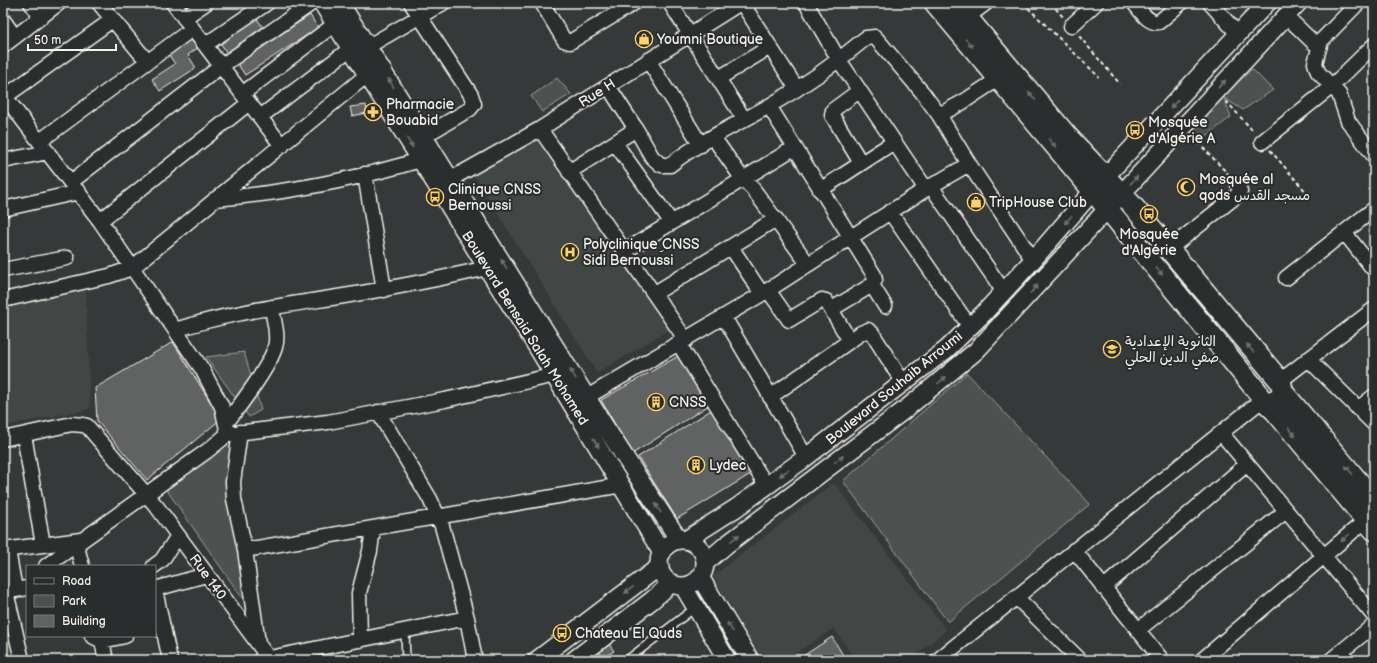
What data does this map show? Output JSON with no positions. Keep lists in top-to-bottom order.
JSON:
{
  "streets": {
    "street": [
      "Rue H",
      "Boulevard Bensaid Salah Mohamed",
      "Boulevard Souhaib Arroumi",
      "Rue 140"
    ]
  },
  "crossings": [
    ["Rue H", "Boulevard Bensaid Salah Mohamed"],
    ["Boulevard Bensaid Salah Mohamed", "Boulevard Souhaib Arroumi"]
  ],
  "places": {
    "shop": ["Youmni Boutique", "TripHouse Club"],
    "pharmacy": ["Pharmacie Bouabid"],
    "bus stop": [
      "Mosquée d'Algérie A",
      "Clinique CNSS Bernoussi",
      "Mosquée d'Algérie",
      "Chateau El Quds"
    ],
    "mosque": ["Mosquée al qods مسجد القدس"],
    "hospital": ["Polyclinique ِCNSS Sidi Bernoussi"],
    "school or university": ["الثانوية الإعدادية صفي الدين الحلي"],
    "building": ["CNSS", "Lydec"]
  },
  "legend": ["Road", "Park", "Building"],
  "scale_bar": "50 m"
}
